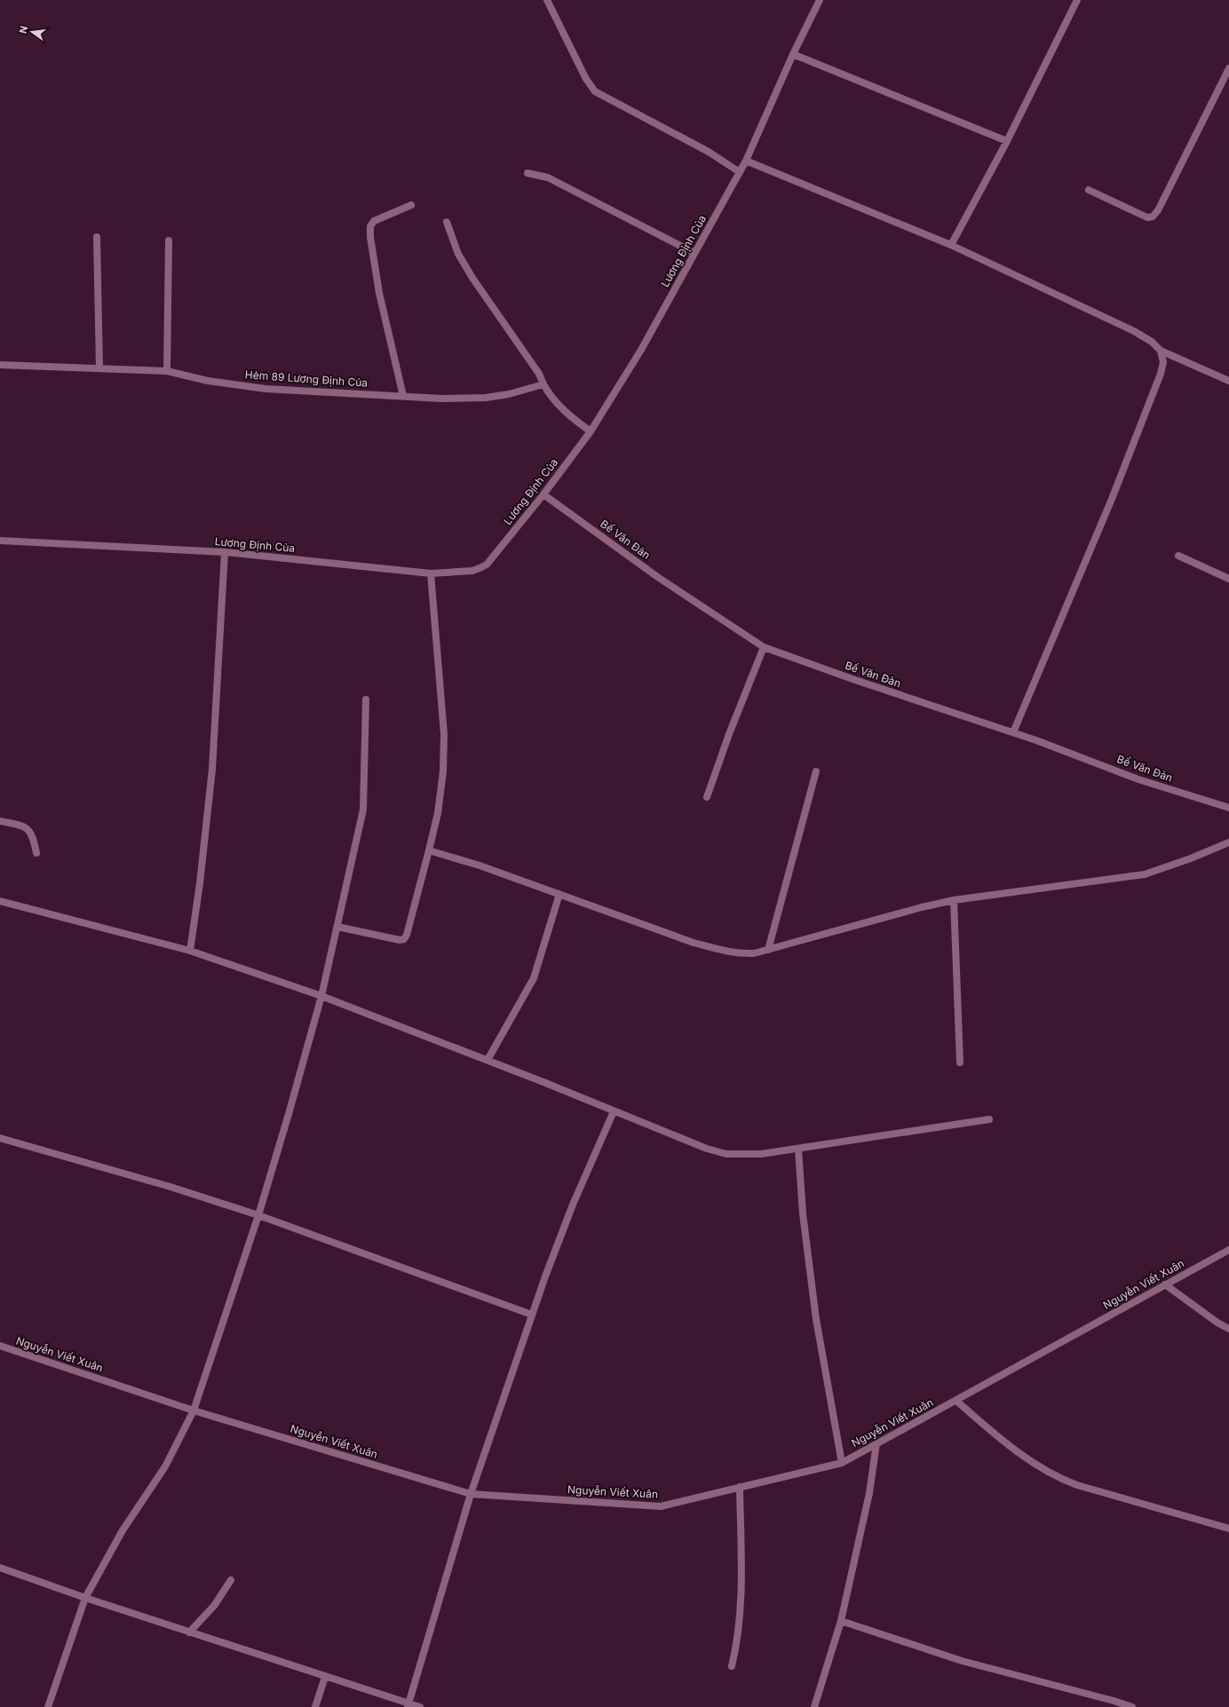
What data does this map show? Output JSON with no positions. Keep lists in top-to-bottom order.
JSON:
{
  "streets": {
    "street": [
      "Lương Định Của",
      "Hẻm 89 Lương Định Của",
      "Bế Văn Đàn",
      "Nguyễn Viết Xuân"
    ]
  },
  "crossings": [
    ["Lương Định Của", "Bế Văn Đàn"]
  ],
  "north": "left"
}
